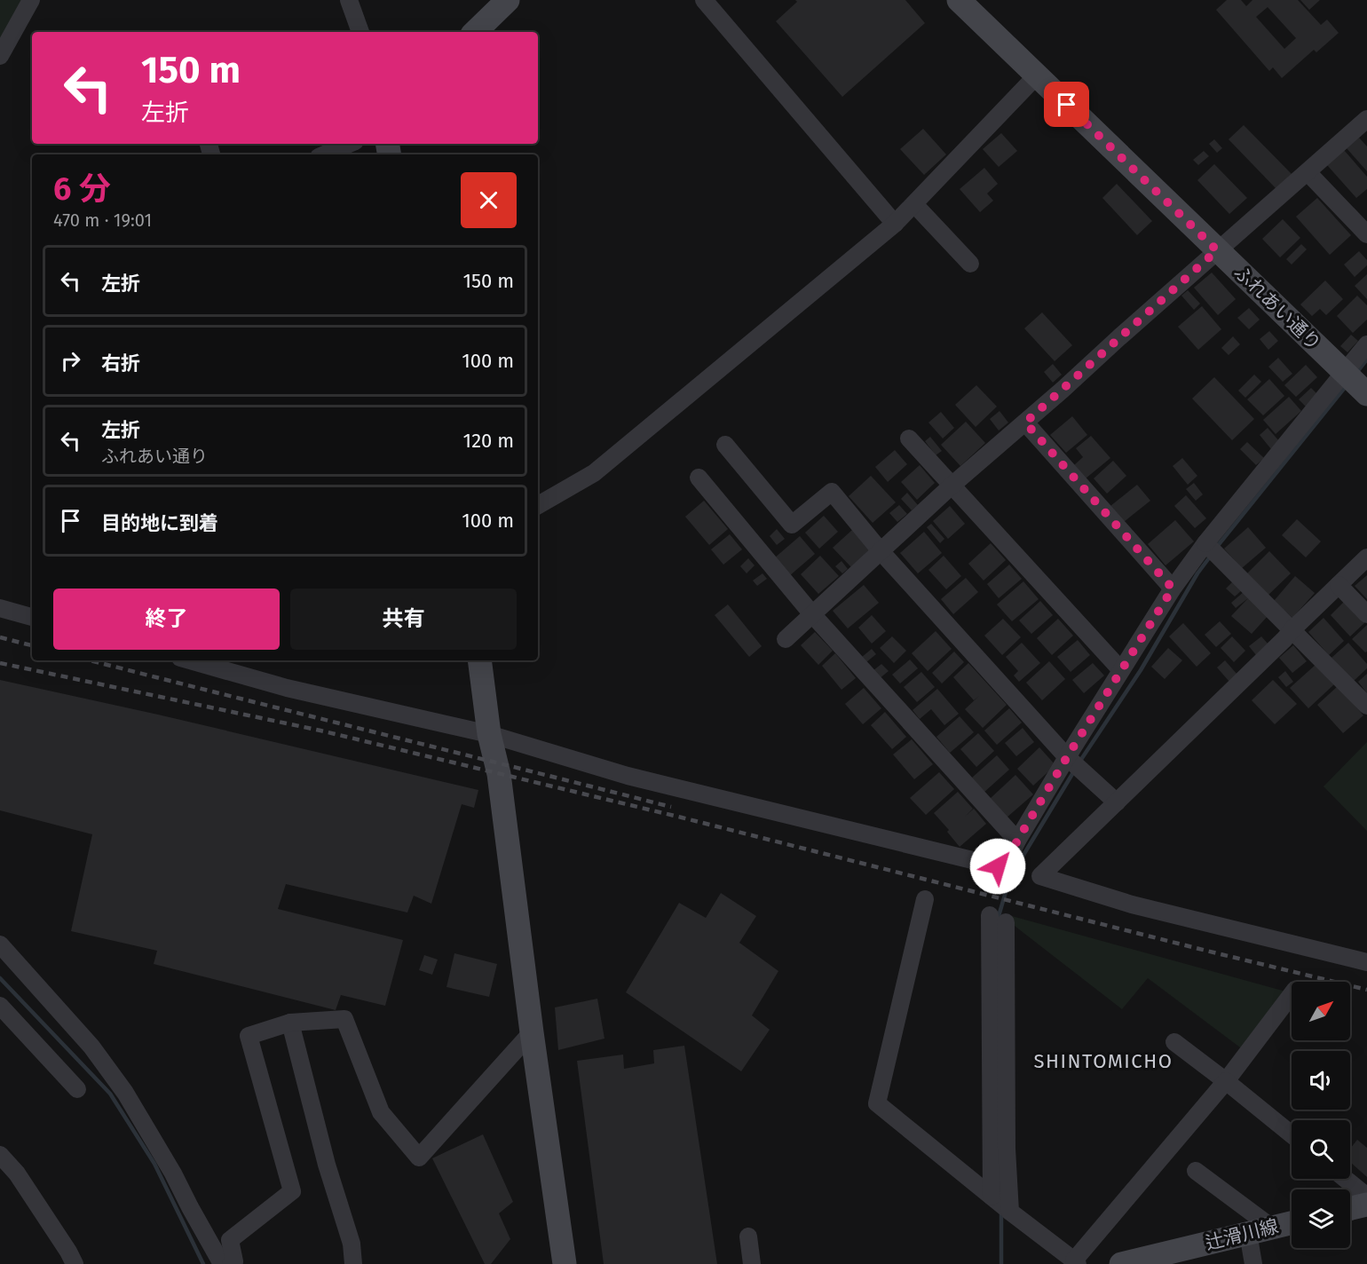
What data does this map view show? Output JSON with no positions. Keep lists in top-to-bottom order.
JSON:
{
  "streets": {
    "street": ["ふれあい通り", "辻滑川線"]
  },
  "districts": ["SHINTOMICHO"],
  "north": "top right",
  "page": {
    "turn": ["150 m", "左折"],
    "heading": ["6 分", "470 m · 19:01"],
    "list": [
      {
        "name": "左折",
        "value": "150 m"
      },
      {
        "name": "右折",
        "value": "100 m"
      },
      {
        "name": "左折",
        "note": "ふれあい通り",
        "value": "120 m"
      },
      {
        "name": "目的地に到着",
        "value": "100 m"
      }
    ],
    "buttons": ["終了", "共有"]
  }
}
